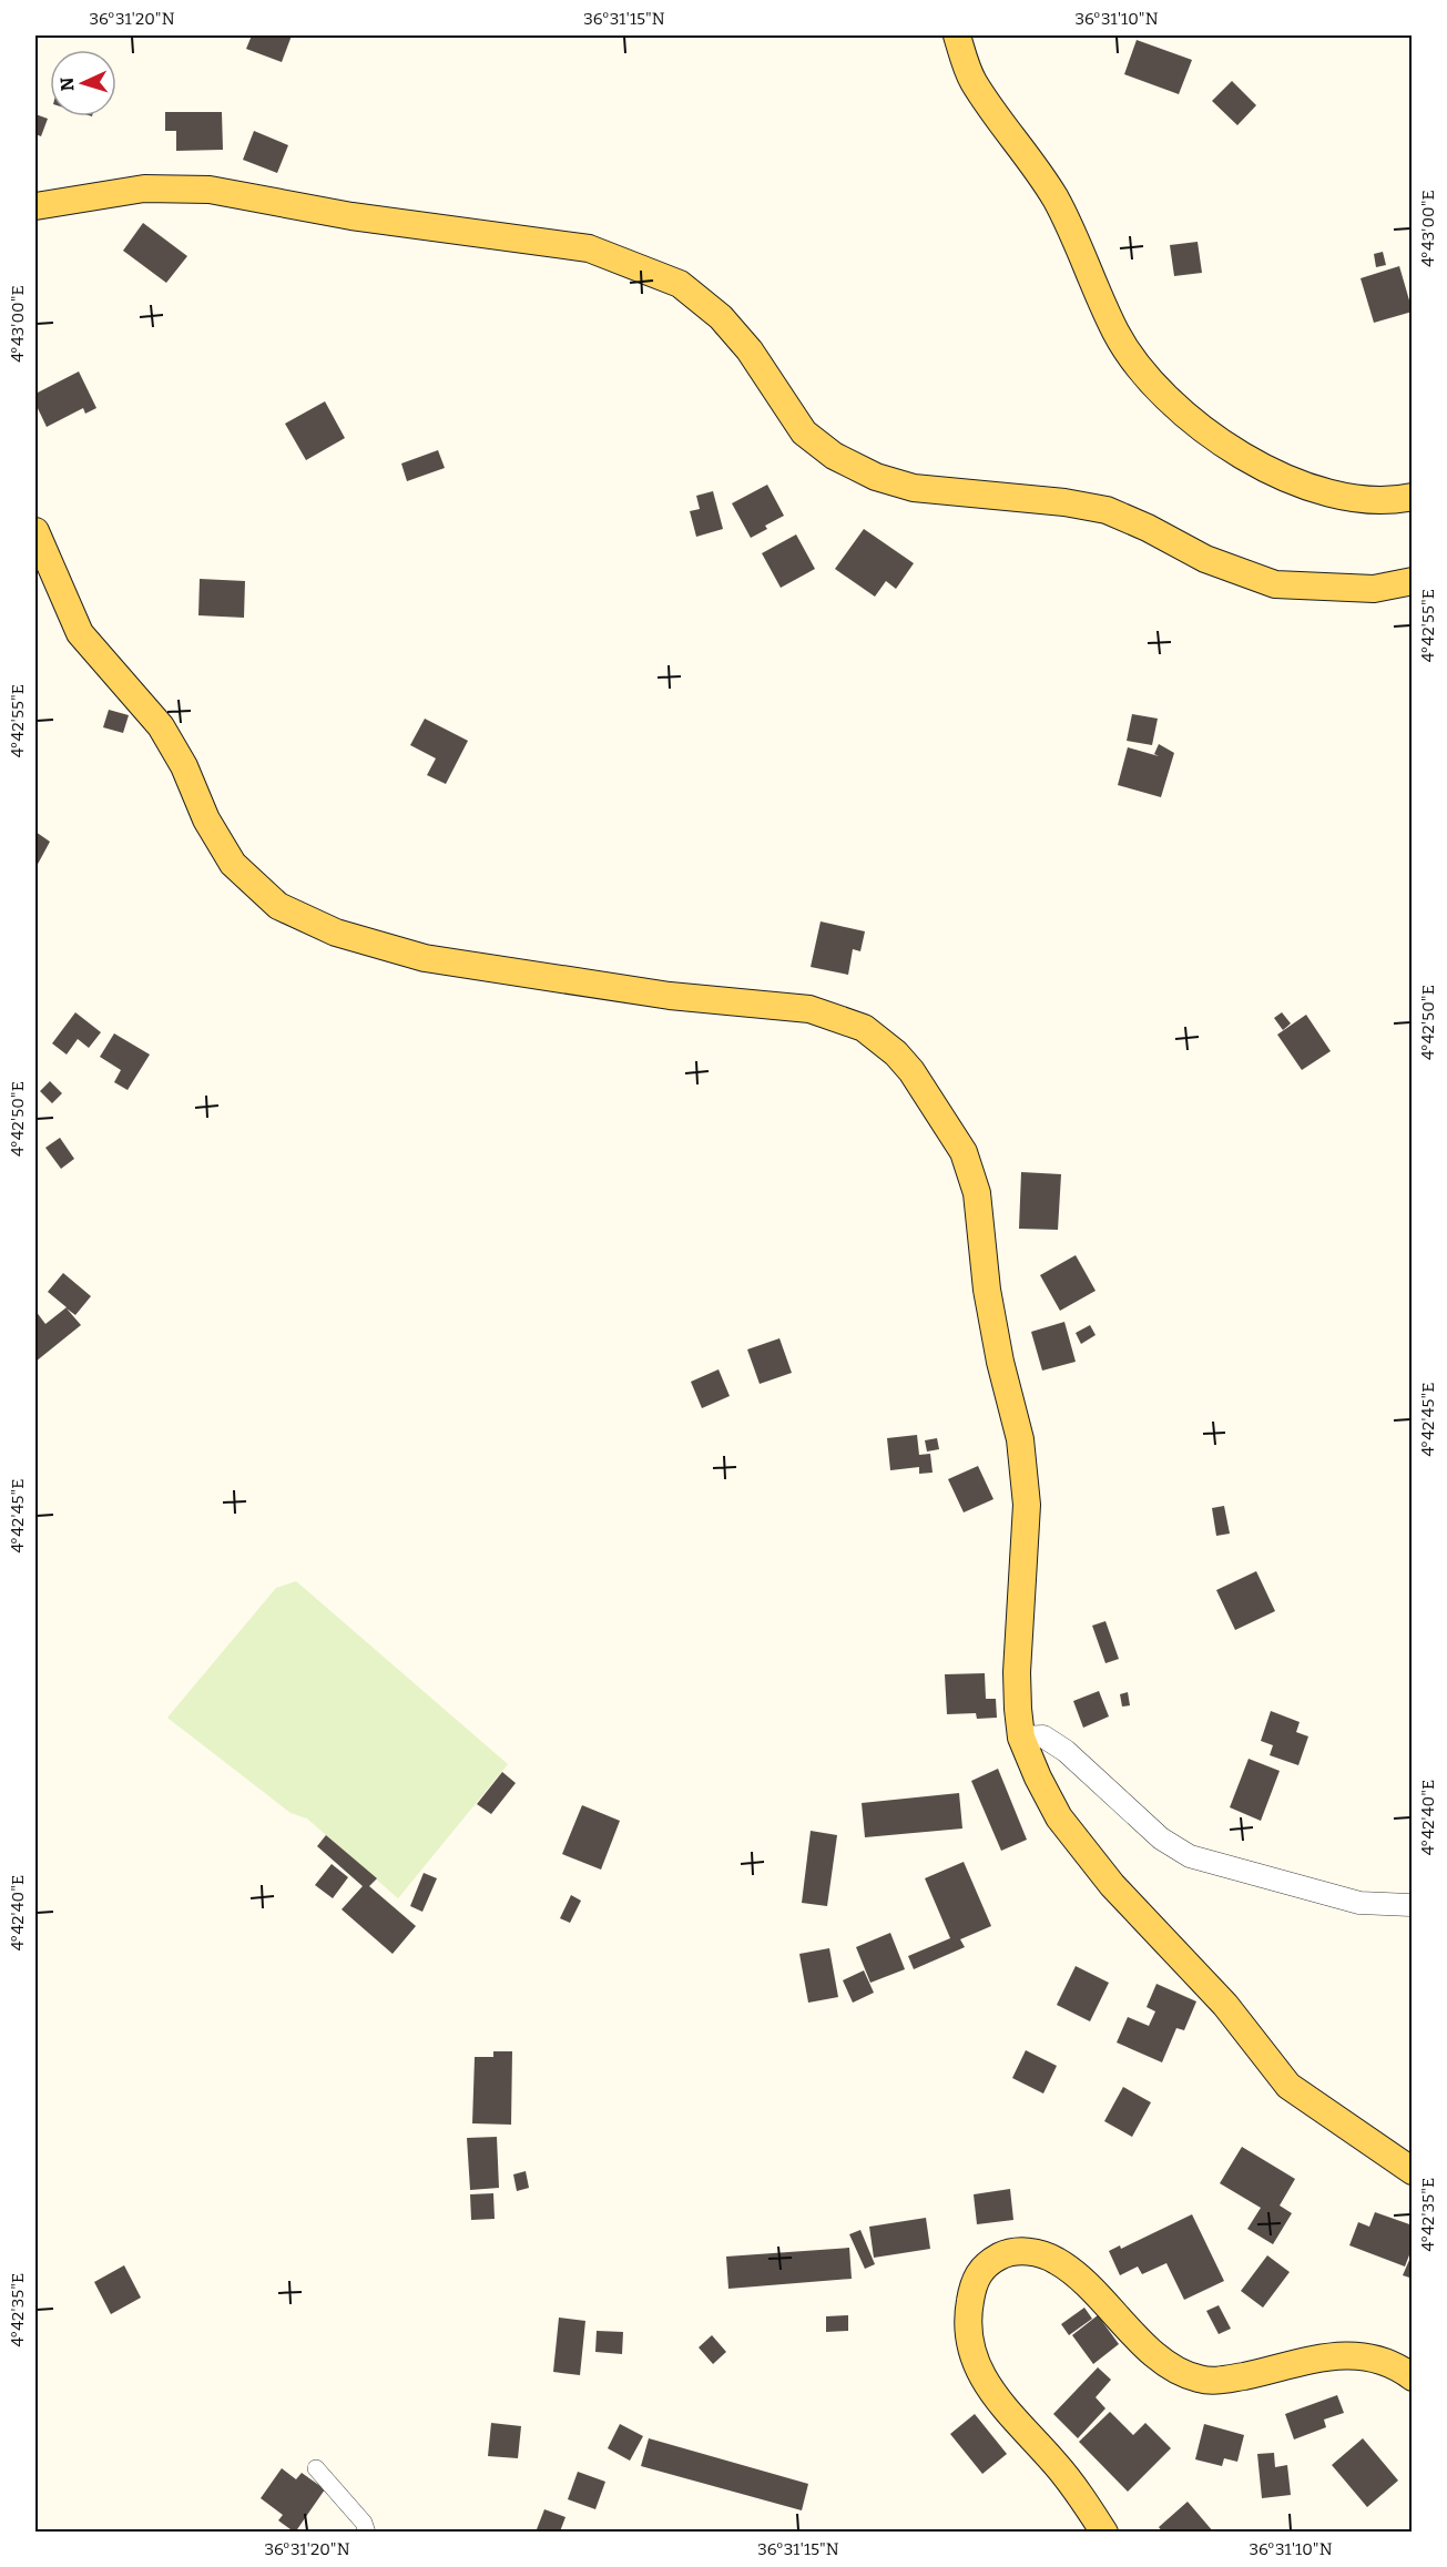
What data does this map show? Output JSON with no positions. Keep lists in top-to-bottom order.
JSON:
{
  "north": "left",
  "coordinates": [
    "36°31'20\"N",
    "36°31'15\"N",
    "36°31'10\"N",
    "4°43'00\"E",
    "4°42'55\"E",
    "4°42'50\"E",
    "4°42'45\"E",
    "4°42'40\"E",
    "4°42'35\"E"
  ]
}
